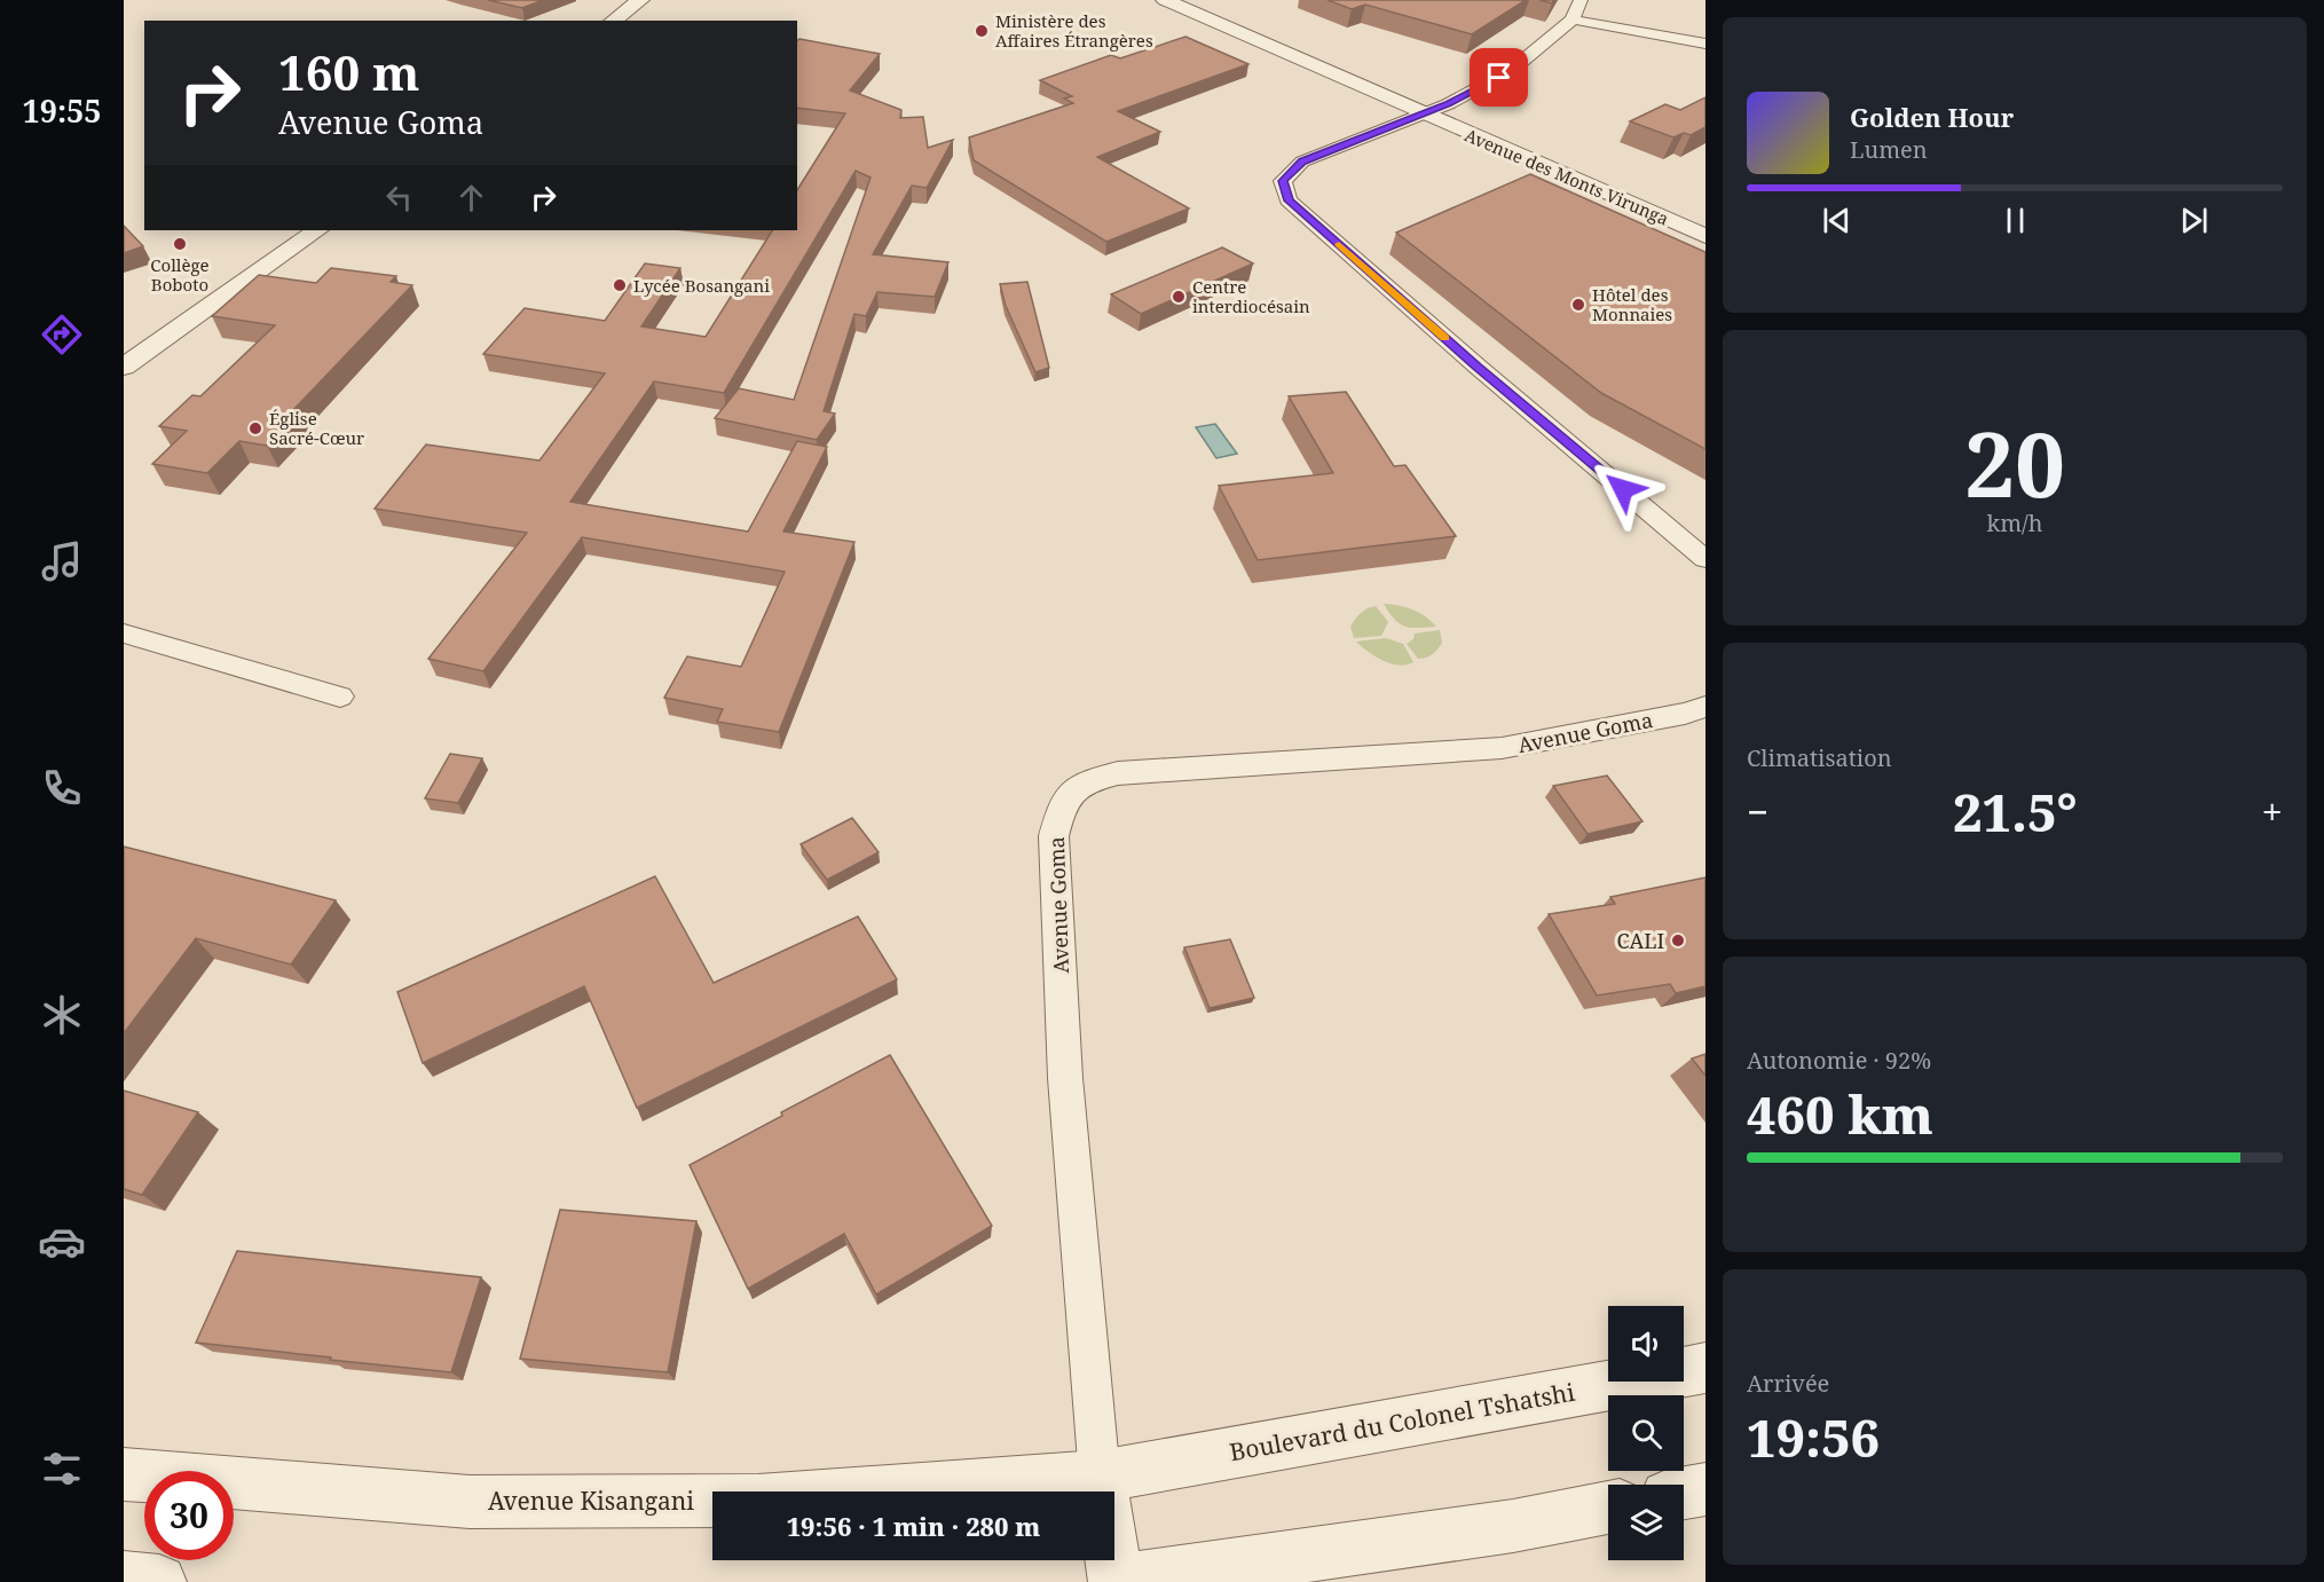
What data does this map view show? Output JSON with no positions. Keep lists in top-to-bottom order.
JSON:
{
  "streets": {
    "street": [
      "Avenue des Monts Virunga",
      "Avenue Goma",
      "Boulevard du Colonel Tshatshi",
      "Avenue Kisangani"
    ]
  },
  "crossings": [
    ["Avenue Goma", "Boulevard du Colonel Tshatshi"],
    ["Avenue Goma", "Avenue Kisangani"],
    ["Boulevard du Colonel Tshatshi", "Avenue Kisangani"]
  ],
  "places": [
    "Ministère des Affaires Étrangères",
    "Collège Boboto",
    "Lycée Bosangani",
    "Centre interdiocésain",
    "Hôtel des Monnaies",
    "Église Sacré-Cœur",
    "CALI"
  ],
  "page": {
    "tabs": "19:55",
    "turn": ["160 m", "Avenue Goma"],
    "song": ["Golden Hour", "Lumen"],
    "tile": [
      ["20", "km/h"],
      "Climatisation",
      ["Autonomie · 92%", "460 km"],
      ["Arrivée", "19:56"]
    ],
    "heat": ["−", "21.5°", "+"],
    "limit": "30",
    "trip": "19:56 · 1 min · 280 m"
  }
}
